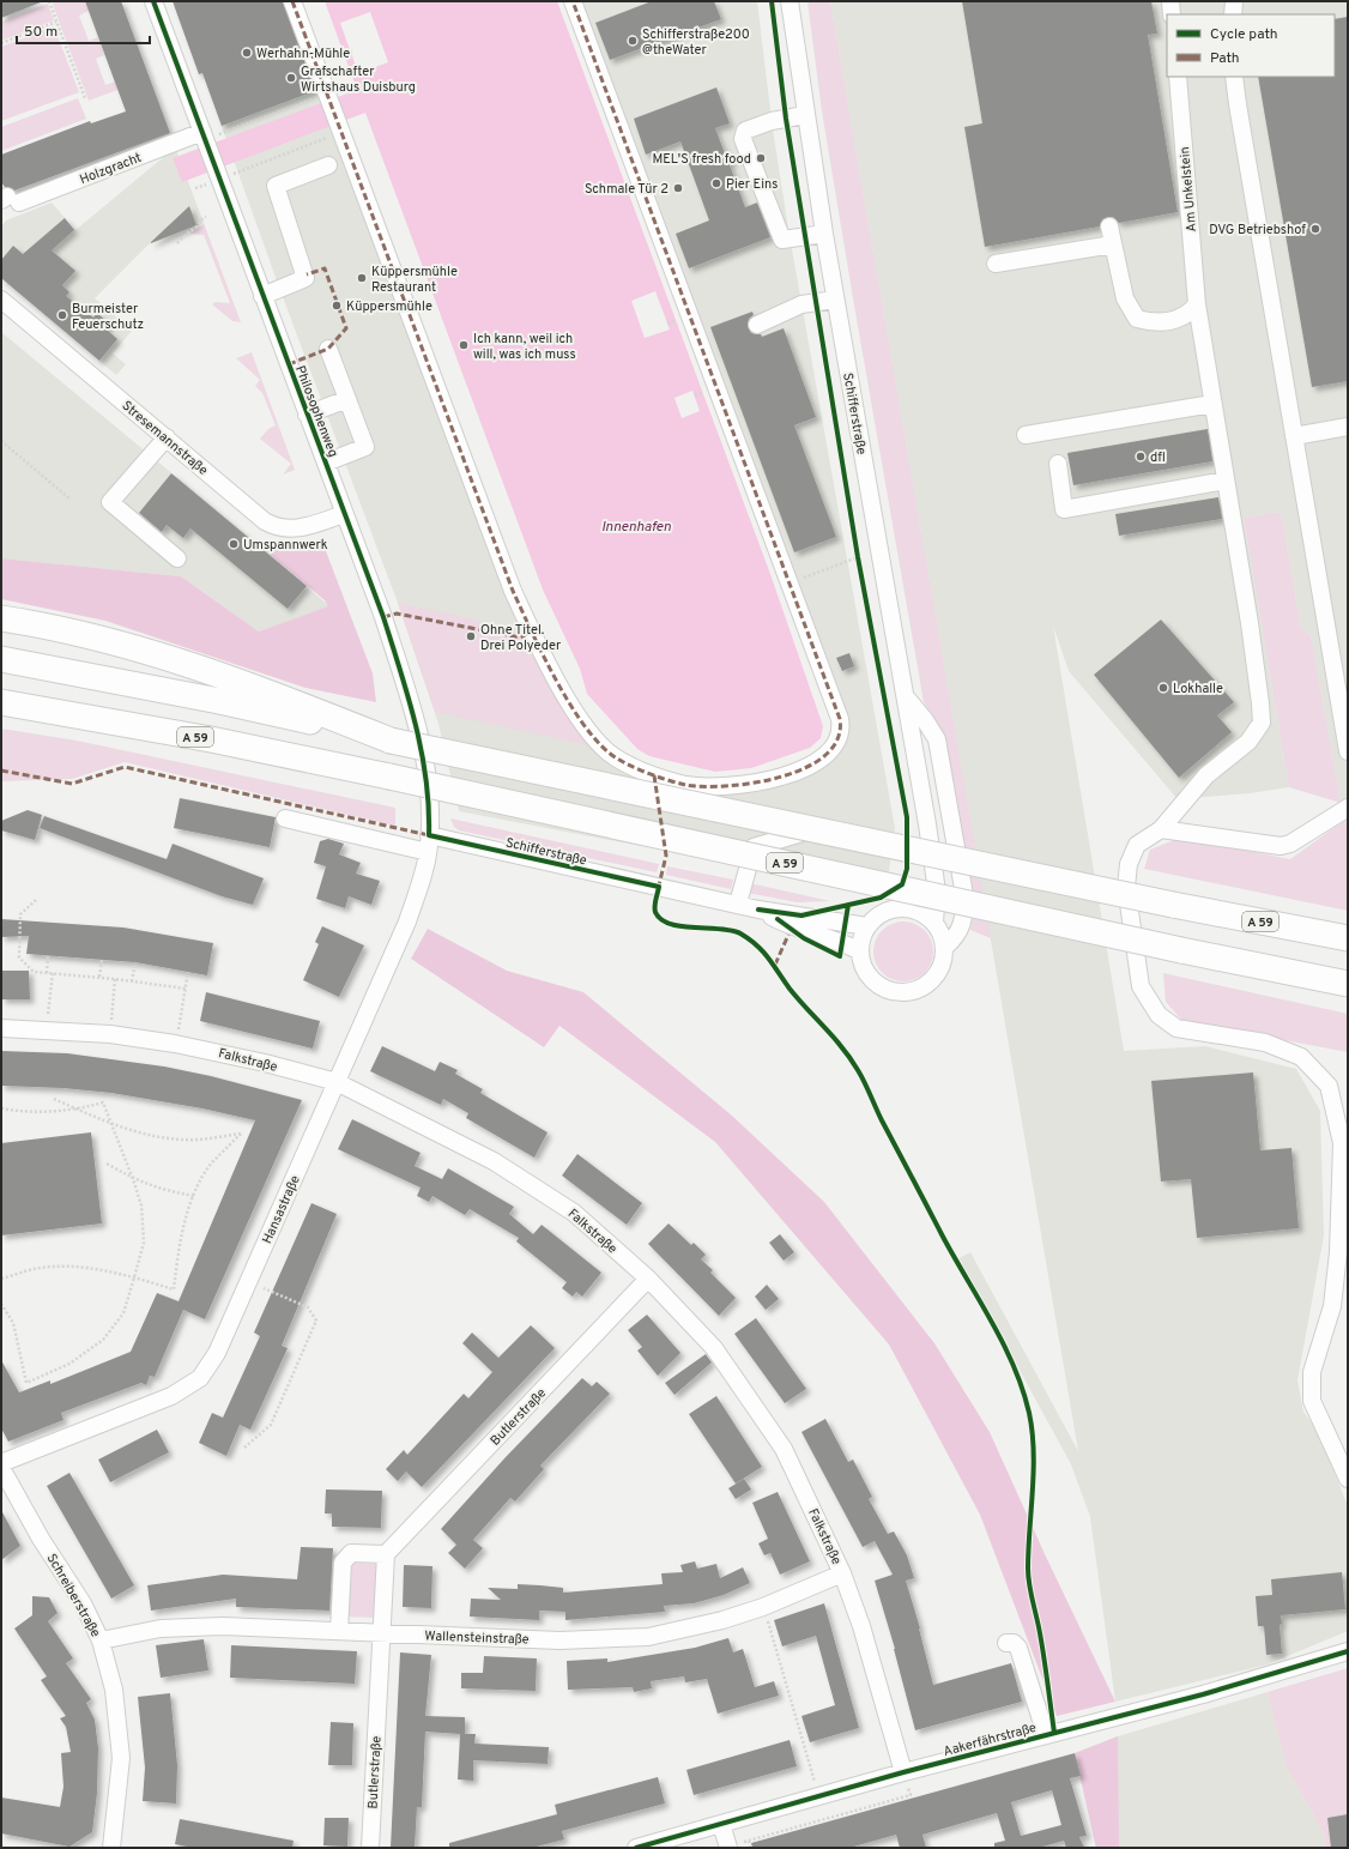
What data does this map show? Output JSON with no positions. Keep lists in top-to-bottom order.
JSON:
{
  "streets": {
    "highway": ["A 59"],
    "street": [
      "Holzgracht",
      "Am Unkelstein",
      "Philosophenweg",
      "Schifferstraße",
      "Stresemannstraße",
      "Falkstraße",
      "Hansastraße",
      "Butlerstraße",
      "Schreiberstraße",
      "Wallensteinstraße",
      "Aakerfährstraße"
    ]
  },
  "crossings": [
    ["Holzgracht", "Philosophenweg"],
    ["Philosophenweg", "Schifferstraße"],
    ["Philosophenweg", "Stresemannstraße"],
    ["Philosophenweg", "Hansastraße"],
    ["Schifferstraße", "Hansastraße"],
    ["Falkstraße", "Hansastraße"],
    ["Falkstraße", "Butlerstraße"],
    ["Falkstraße", "Wallensteinstraße"],
    ["Falkstraße", "Aakerfährstraße"],
    ["Butlerstraße", "Wallensteinstraße"],
    ["Schreiberstraße", "Wallensteinstraße"]
  ],
  "water": ["Innenhafen"],
  "places": [
    "Schifferstraße200 @theWater",
    "Werhahn-Mühle",
    "Grafschafter Wirtshaus Duisburg",
    "MEL'S fresh food",
    "Pier Eins",
    "Schmale Tür 2",
    "DVG Betriebshof",
    "Küppersmühle Restaurant",
    "Küppersmühle",
    "Burmeister Feuerschutz",
    "Ich kann, weil ich will, was ich muss",
    "dfl",
    "Umspannwerk",
    "Ohne Titel. Drei Polyeder",
    "Lokhalle"
  ],
  "legend": ["Cycle path", "Path"],
  "scale_bar": "50 m"
}
